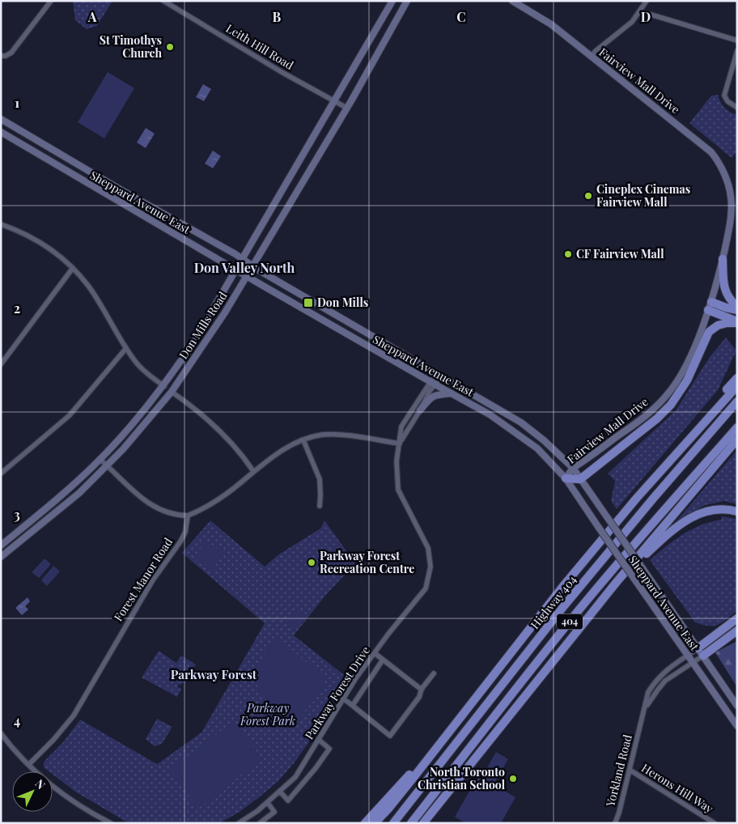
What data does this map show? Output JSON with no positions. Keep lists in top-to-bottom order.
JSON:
{
  "streets": {
    "highway": ["Highway 404", "404"],
    "main road": ["Fairview Mall Drive", "Sheppard Avenue East", "Don Mills Road"],
    "street": [
      "Leith Hill Road",
      "Forest Manor Road",
      "Parkway Forest Drive",
      "Yorkland Road",
      "Herons Hill Way"
    ]
  },
  "crossings": [
    ["Leith Hill Road", "Don Mills Road"],
    ["Fairview Mall Drive", "Sheppard Avenue East"],
    ["Sheppard Avenue East", "Don Mills Road"],
    ["Sheppard Avenue East", "Parkway Forest Drive"],
    ["Yorkland Road", "Herons Hill Way"]
  ],
  "districts": ["Don Valley North", "Parkway Forest"],
  "parks": ["Parkway Forest Park"],
  "places": {
    "other": [
      "St Timothys Church",
      "Cineplex Cinemas Fairview Mall",
      "CF Fairview Mall",
      "Parkway Forest Recreation Centre",
      "North Toronto Christian School"
    ],
    "transit": ["Don Mills"]
  },
  "north": "top right",
  "grid": {
    "columns": [
      "A",
      "B",
      "C",
      "D"
    ],
    "rows": [
      "1",
      "2",
      "3",
      "4"
    ]
  }
}
